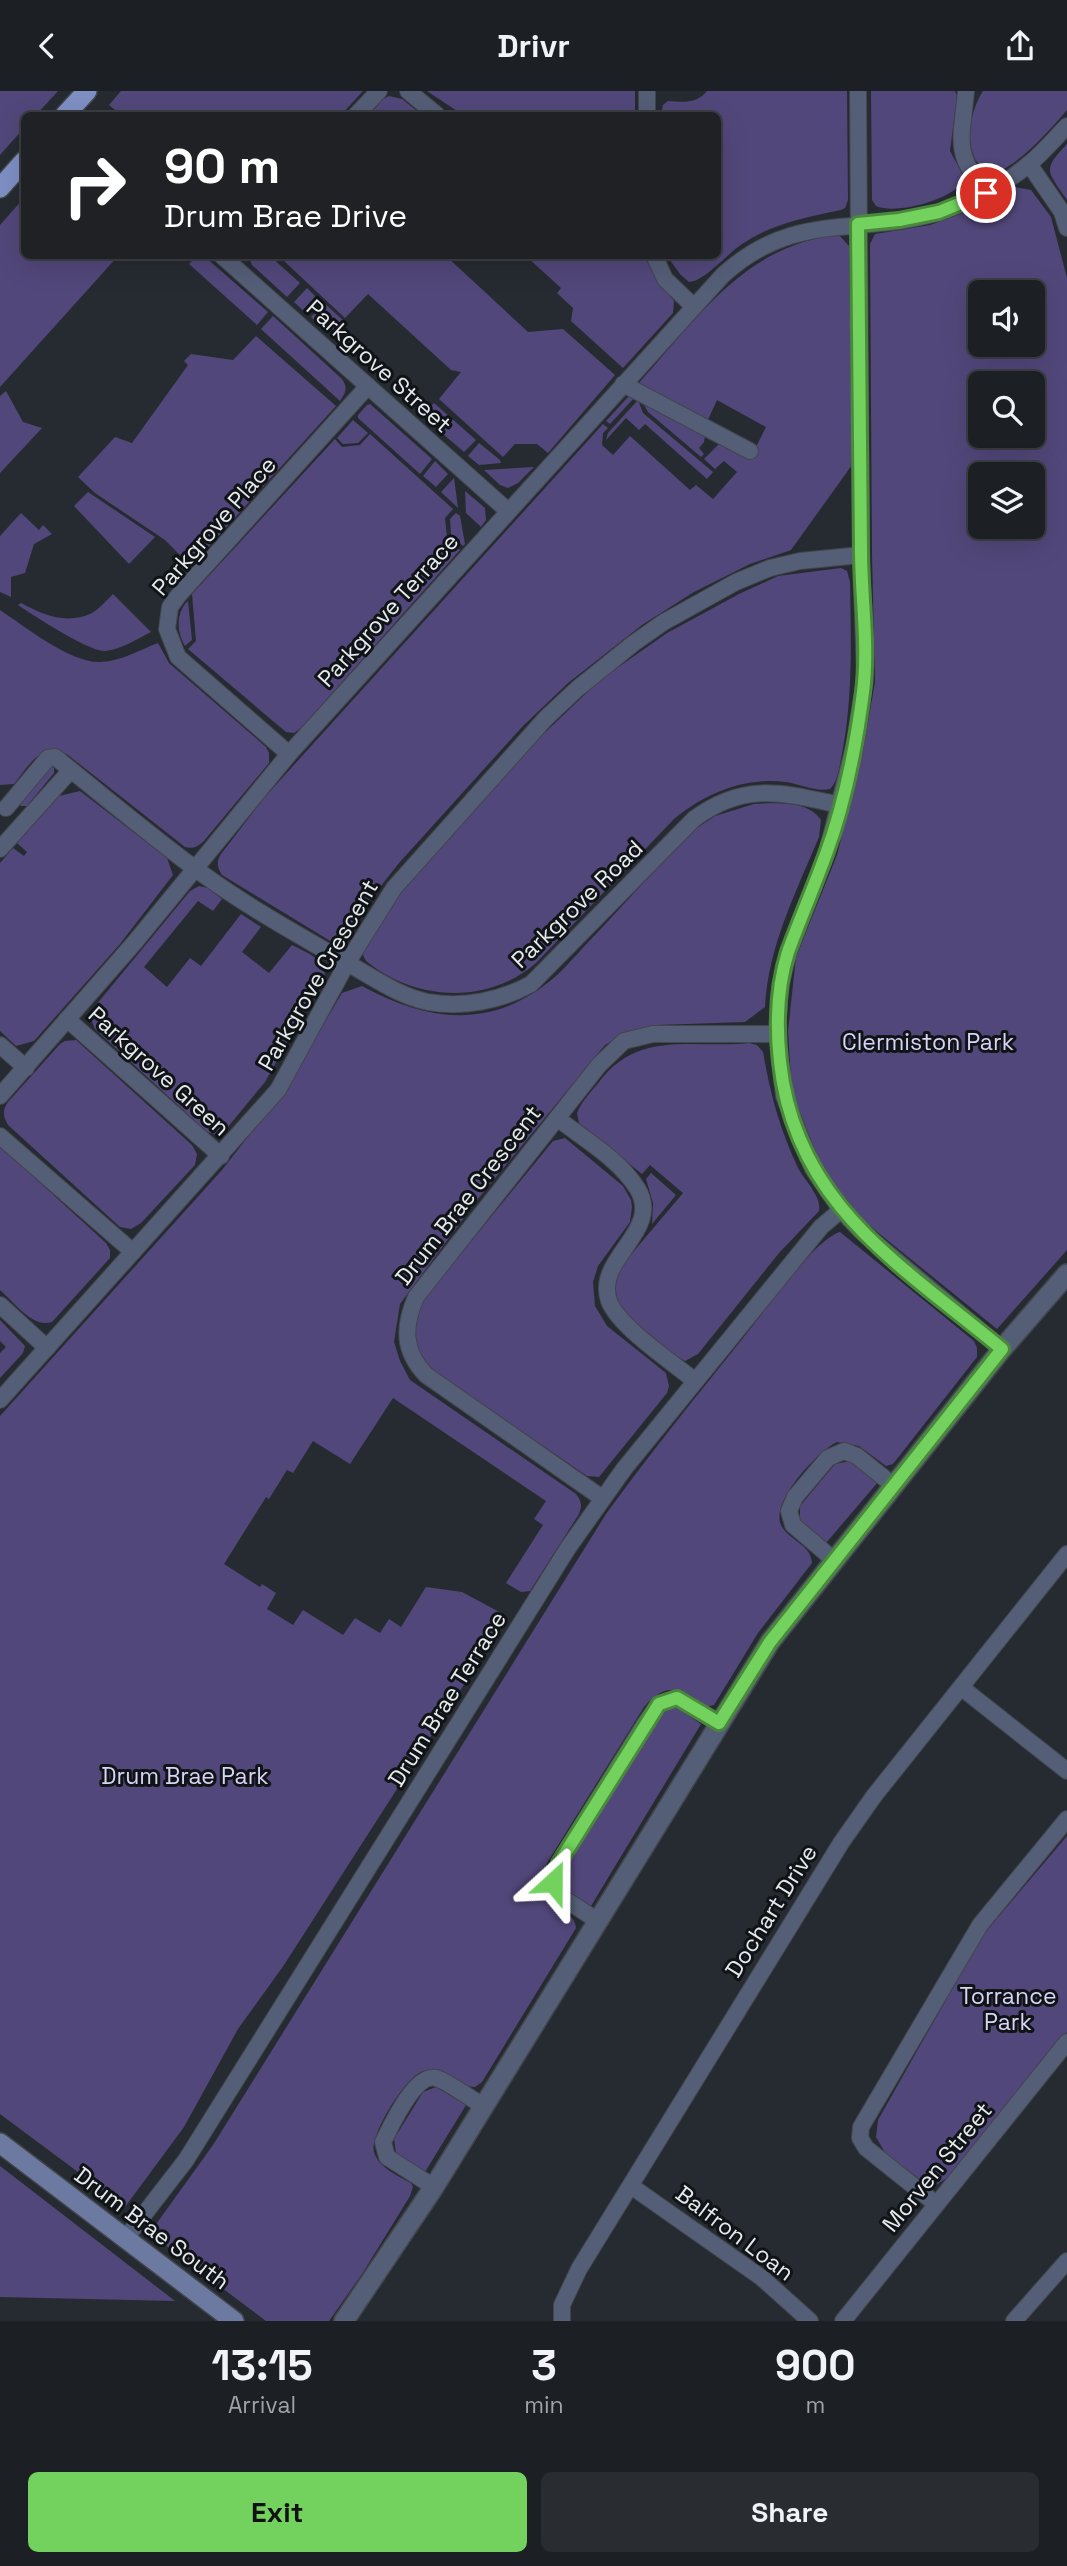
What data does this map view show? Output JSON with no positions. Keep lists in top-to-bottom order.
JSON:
{
  "streets": {
    "main road": ["Drum Brae South"],
    "street": [
      "Parkgrove Street",
      "Parkgrove Place",
      "Parkgrove Terrace",
      "Parkgrove Road",
      "Parkgrove Crescent",
      "Parkgrove Green",
      "Drum Brae Crescent",
      "Drum Brae Terrace",
      "Dochart Drive",
      "Morven Street",
      "Balfron Loan"
    ]
  },
  "crossings": [
    ["Parkgrove Street", "Parkgrove Place"],
    ["Parkgrove Street", "Parkgrove Terrace"],
    ["Parkgrove Place", "Parkgrove Terrace"],
    ["Parkgrove Terrace", "Parkgrove Road"],
    ["Parkgrove Terrace", "Parkgrove Green"],
    ["Parkgrove Road", "Parkgrove Crescent"],
    ["Parkgrove Crescent", "Parkgrove Green"],
    ["Drum Brae Crescent", "Drum Brae Terrace"],
    ["Drum Brae Terrace", "Drum Brae South"],
    ["Dochart Drive", "Balfron Loan"]
  ],
  "parks": ["Clermiston Park", "Drum Brae Park", "Torrance Park"],
  "page": {
    "header": "Drivr",
    "turn": ["90 m", "Drum Brae Drive"],
    "eta": [
      "13:15",
      "Arrival",
      "3",
      "min",
      "900",
      "m"
    ],
    "buttons": ["Exit", "Share"]
  }
}
